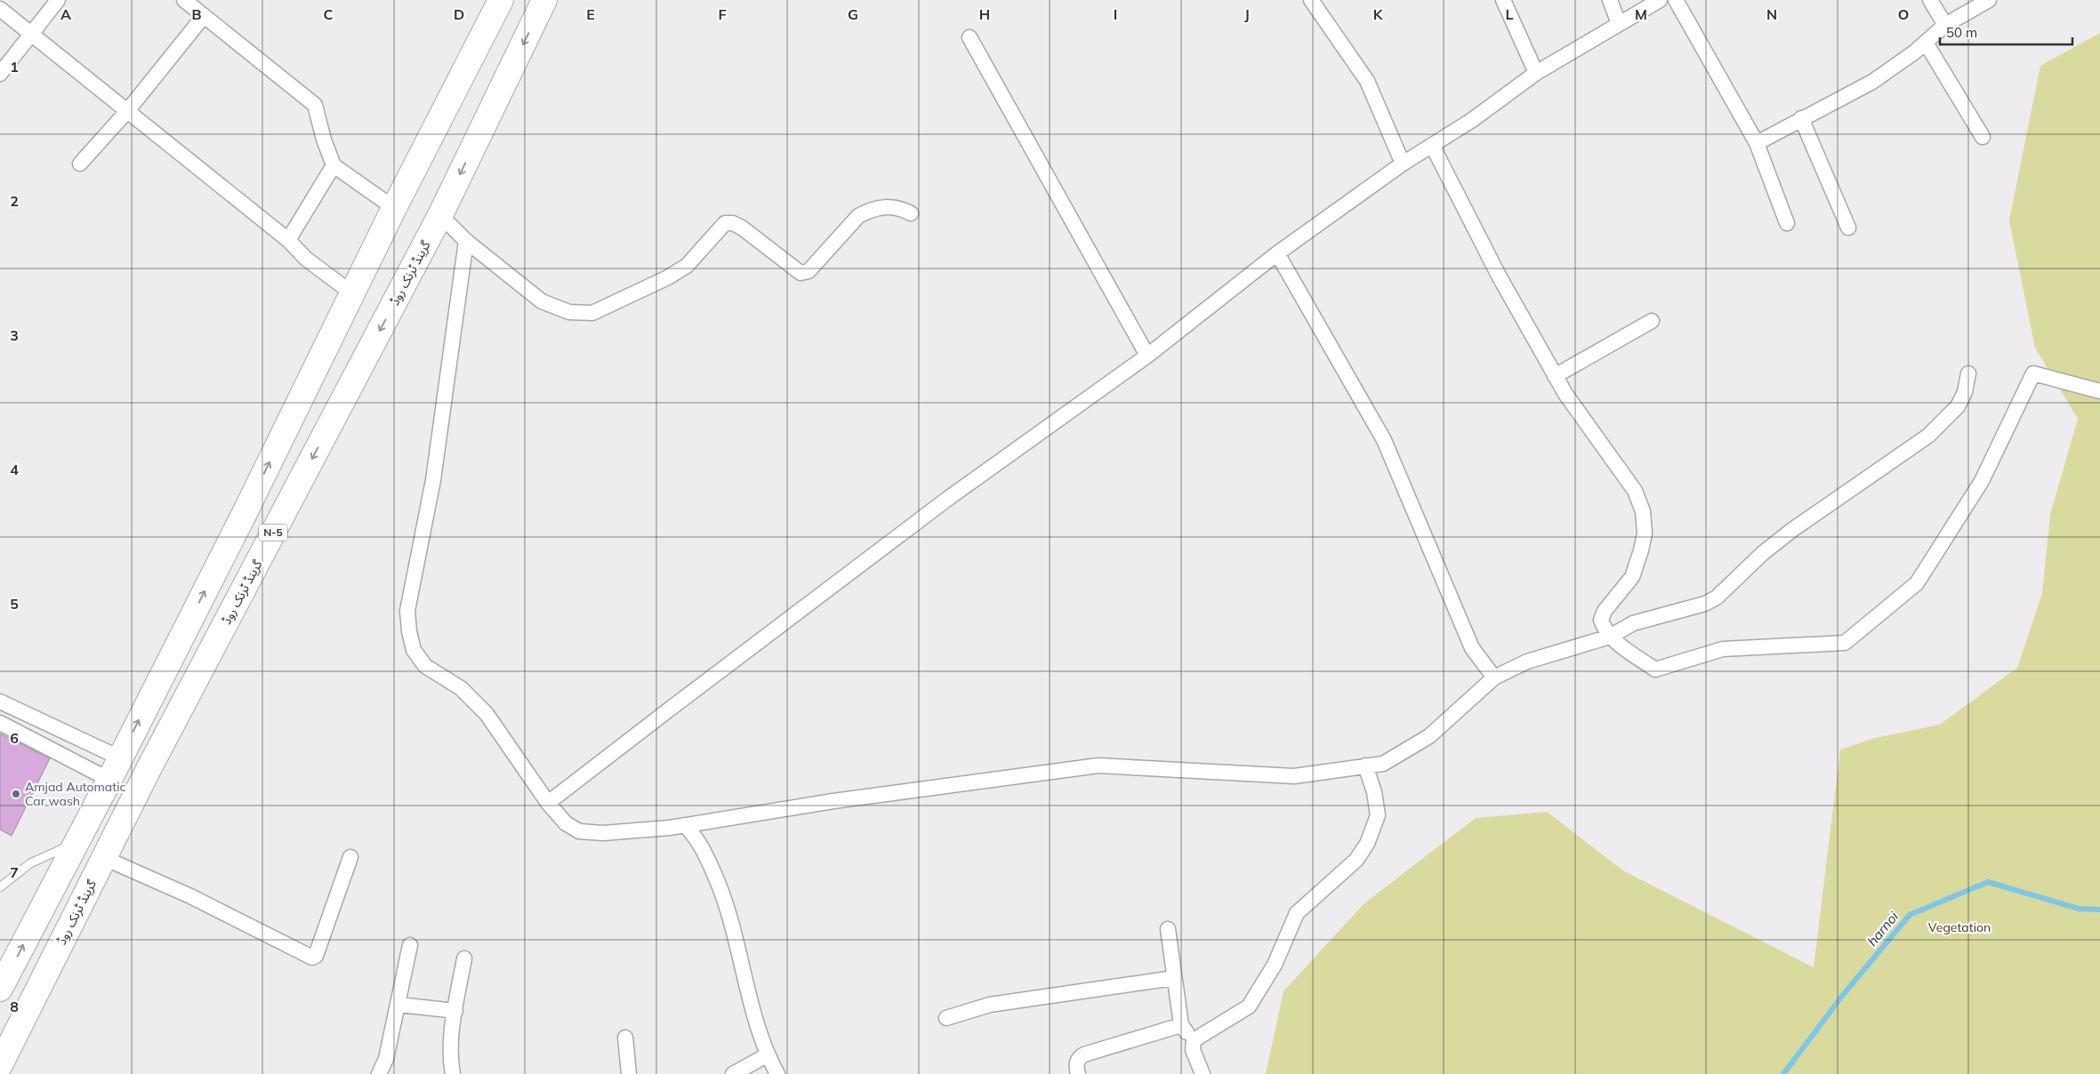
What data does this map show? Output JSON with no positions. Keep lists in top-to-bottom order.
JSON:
{
  "streets": {
    "highway": ["گرینڈ ٹرنک روڈ", "N-5"]
  },
  "water": ["harnoi"],
  "parks": ["Vegetation"],
  "places": ["Amjad Automatic Car wash"],
  "scale_bar": "50 m",
  "grid": {
    "columns": [
      "A",
      "B",
      "C",
      "D",
      "E",
      "F",
      "G",
      "H",
      "I",
      "J",
      "K",
      "L",
      "M",
      "N",
      "O"
    ],
    "rows": [
      "1",
      "2",
      "3",
      "4",
      "5",
      "6",
      "7",
      "8"
    ]
  }
}
